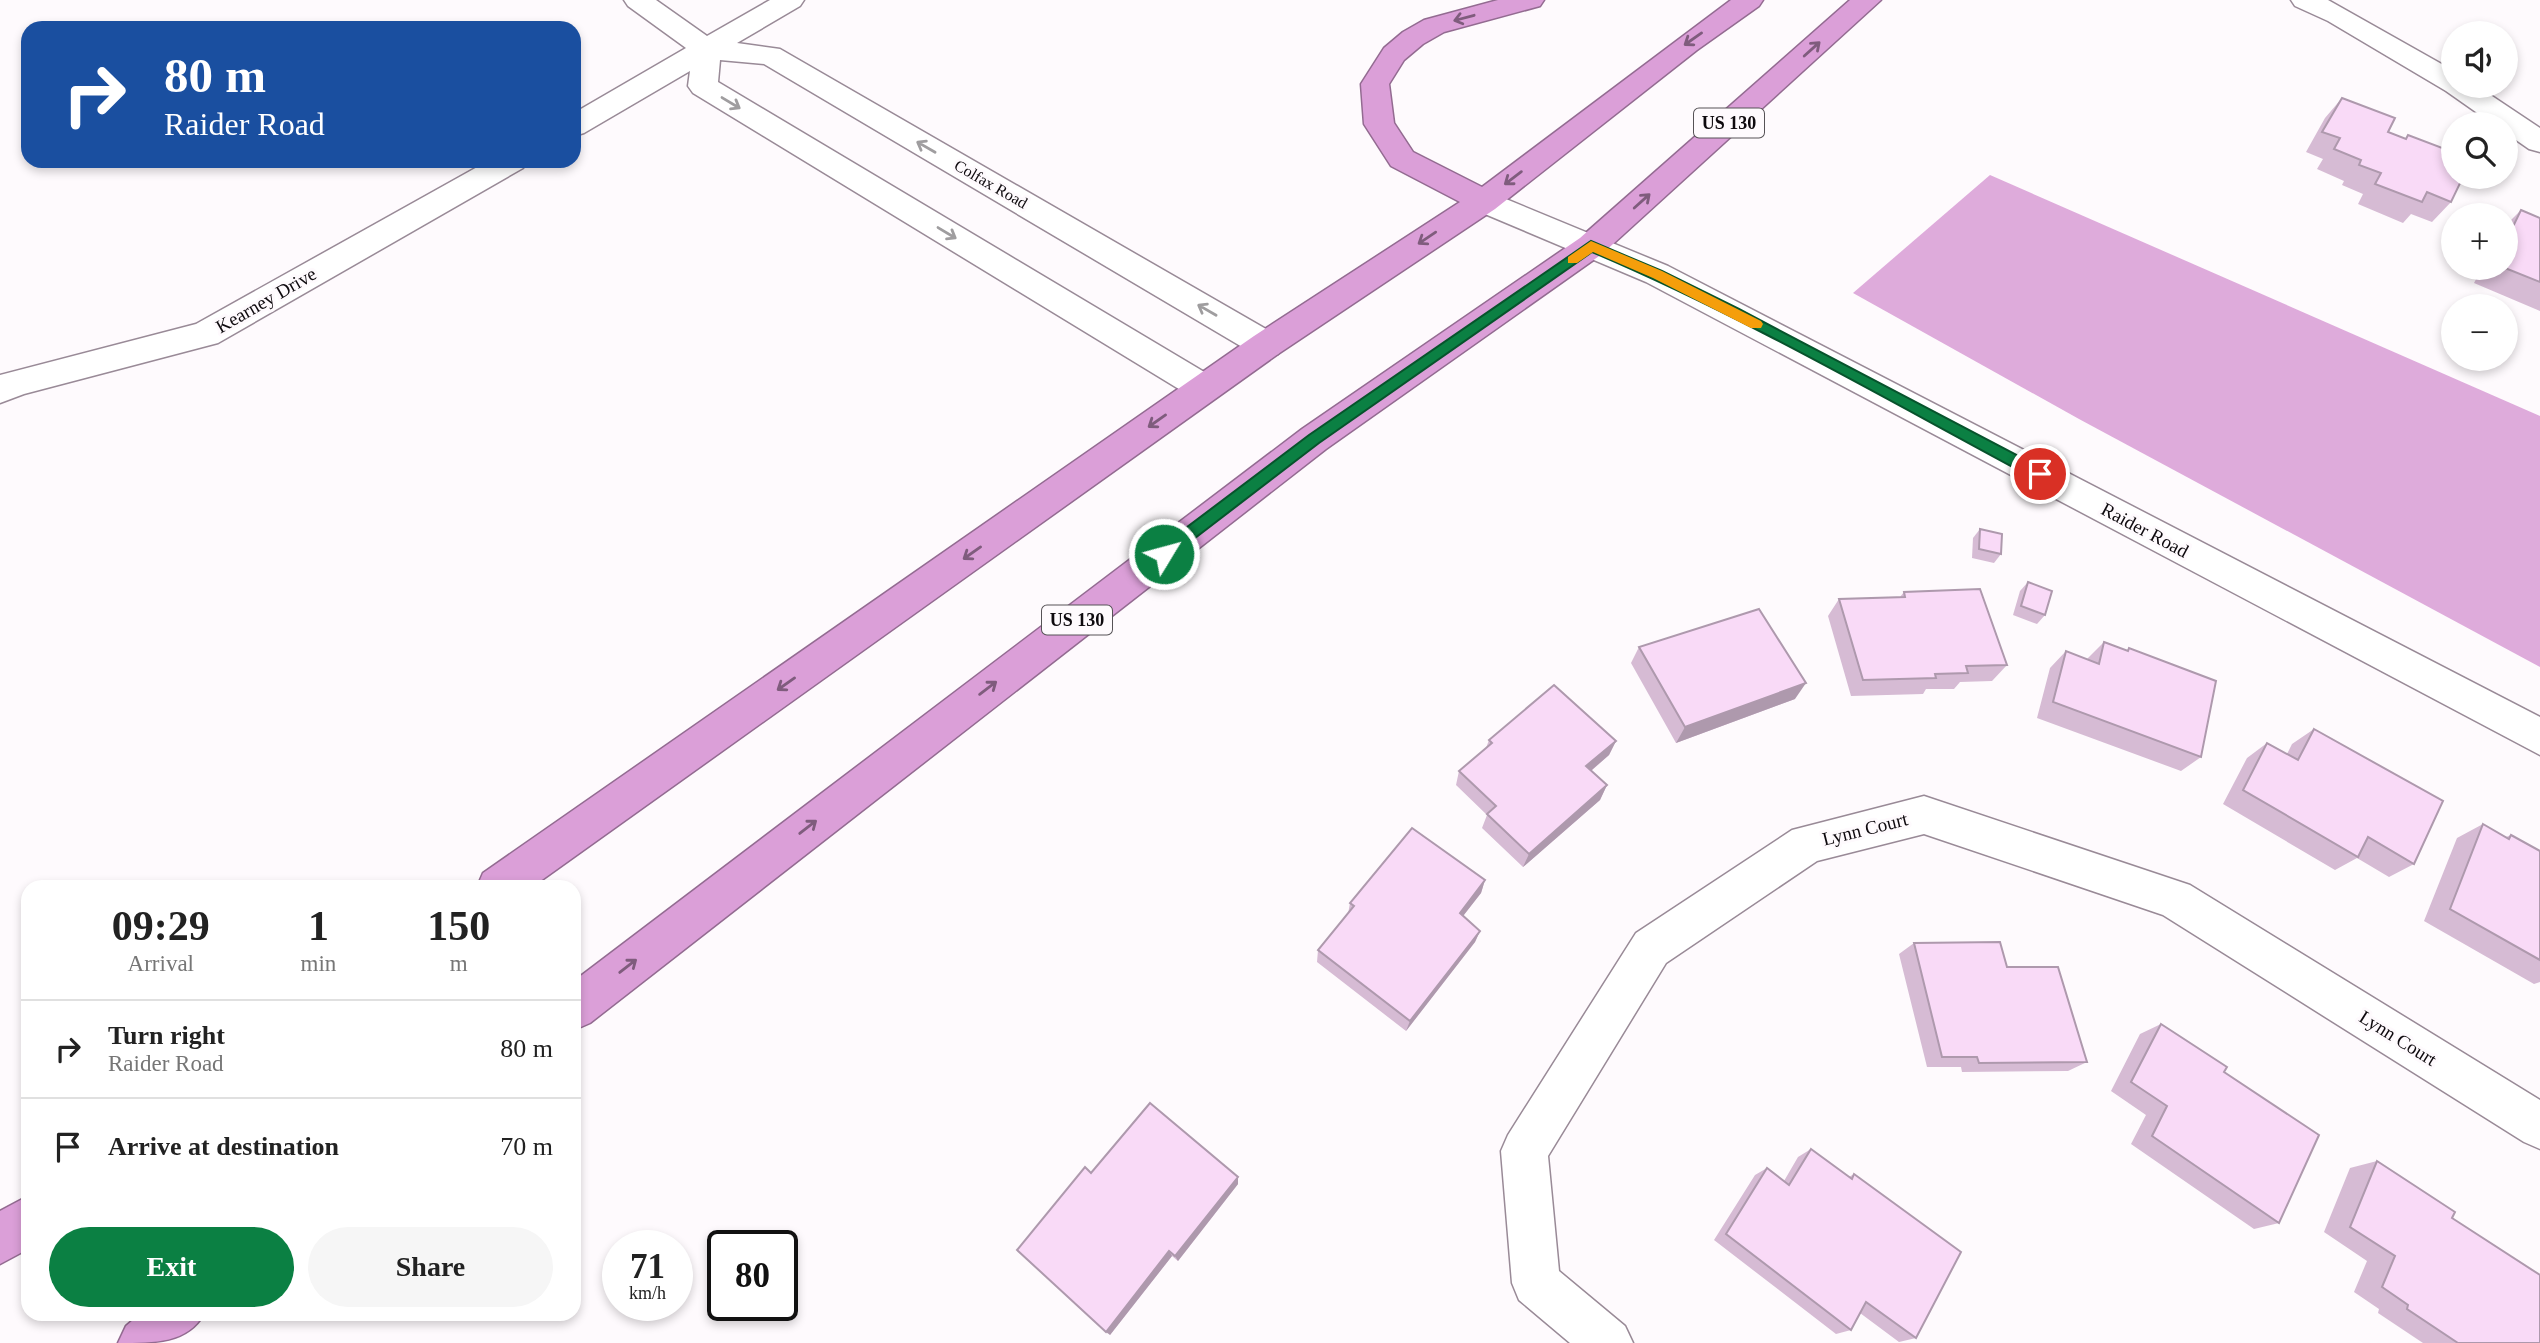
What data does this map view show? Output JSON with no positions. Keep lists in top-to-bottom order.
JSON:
{
  "streets": {
    "highway": ["US 130"],
    "street": [
      "Colfax Road",
      "Kearney Drive",
      "Raider Road",
      "Lynn Court"
    ]
  },
  "crossings": [
    ["US 130", "Raider Road"]
  ],
  "page": {
    "map_buttons": ["+", "−"],
    "turn": ["80 m", "Raider Road"],
    "eta": [
      "09:29",
      "Arrival",
      "1",
      "min",
      "150",
      "m"
    ],
    "list": [
      {
        "name": "Turn right",
        "note": "Raider Road",
        "value": "80 m"
      },
      {
        "name": "Arrive at destination",
        "value": "70 m"
      }
    ],
    "buttons": ["Exit", "Share"],
    "speed": "71 km/h",
    "limit": "80"
  }
}
